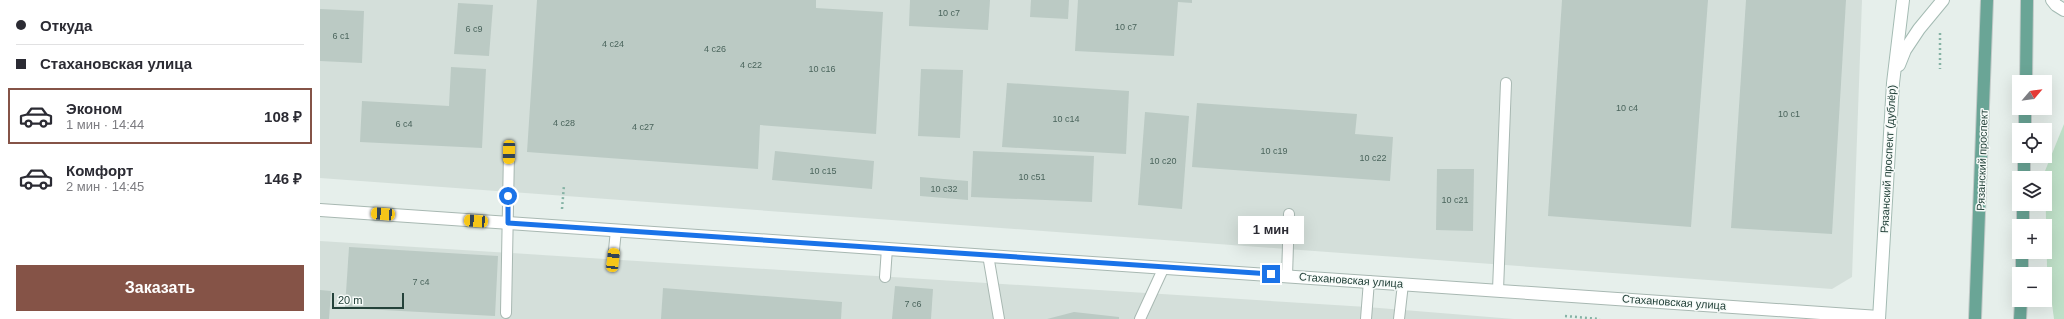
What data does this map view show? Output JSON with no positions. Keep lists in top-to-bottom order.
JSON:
{
  "streets": {
    "main road": ["Рязанский проспект"],
    "street": ["Рязанский проспект (дублёр)", "Стахановская улица"]
  },
  "crossings": [
    ["Рязанский проспект (дублёр)", "Стахановская улица"]
  ],
  "house_numbers": [
    "10 с7",
    "10 с7",
    "6 с9",
    "6 с1",
    "4 с24",
    "4 с26",
    "4 с22",
    "10 с16",
    "10 с4",
    "10 с1",
    "10 с14",
    "4 с28",
    "6 с4",
    "4 с27",
    "10 с19",
    "10 с22",
    "10 с20",
    "10 с15",
    "10 с51",
    "10 с32",
    "10 с21",
    "7 с4",
    "7 с6"
  ],
  "scale_bar": "20 m",
  "north": "top right",
  "page": {
    "banner": ["Откуда", "Стахановская улица"],
    "map_buttons": ["+", "−"],
    "list": [
      {
        "name": "Эконом",
        "note": "1 мин · 14:44",
        "value": "108 ₽"
      },
      {
        "name": "Комфорт",
        "note": "2 мин · 14:45",
        "value": "146 ₽"
      }
    ],
    "bubble": "1 мин",
    "buttons": "Заказать",
    "scale": "20 m"
  }
}
